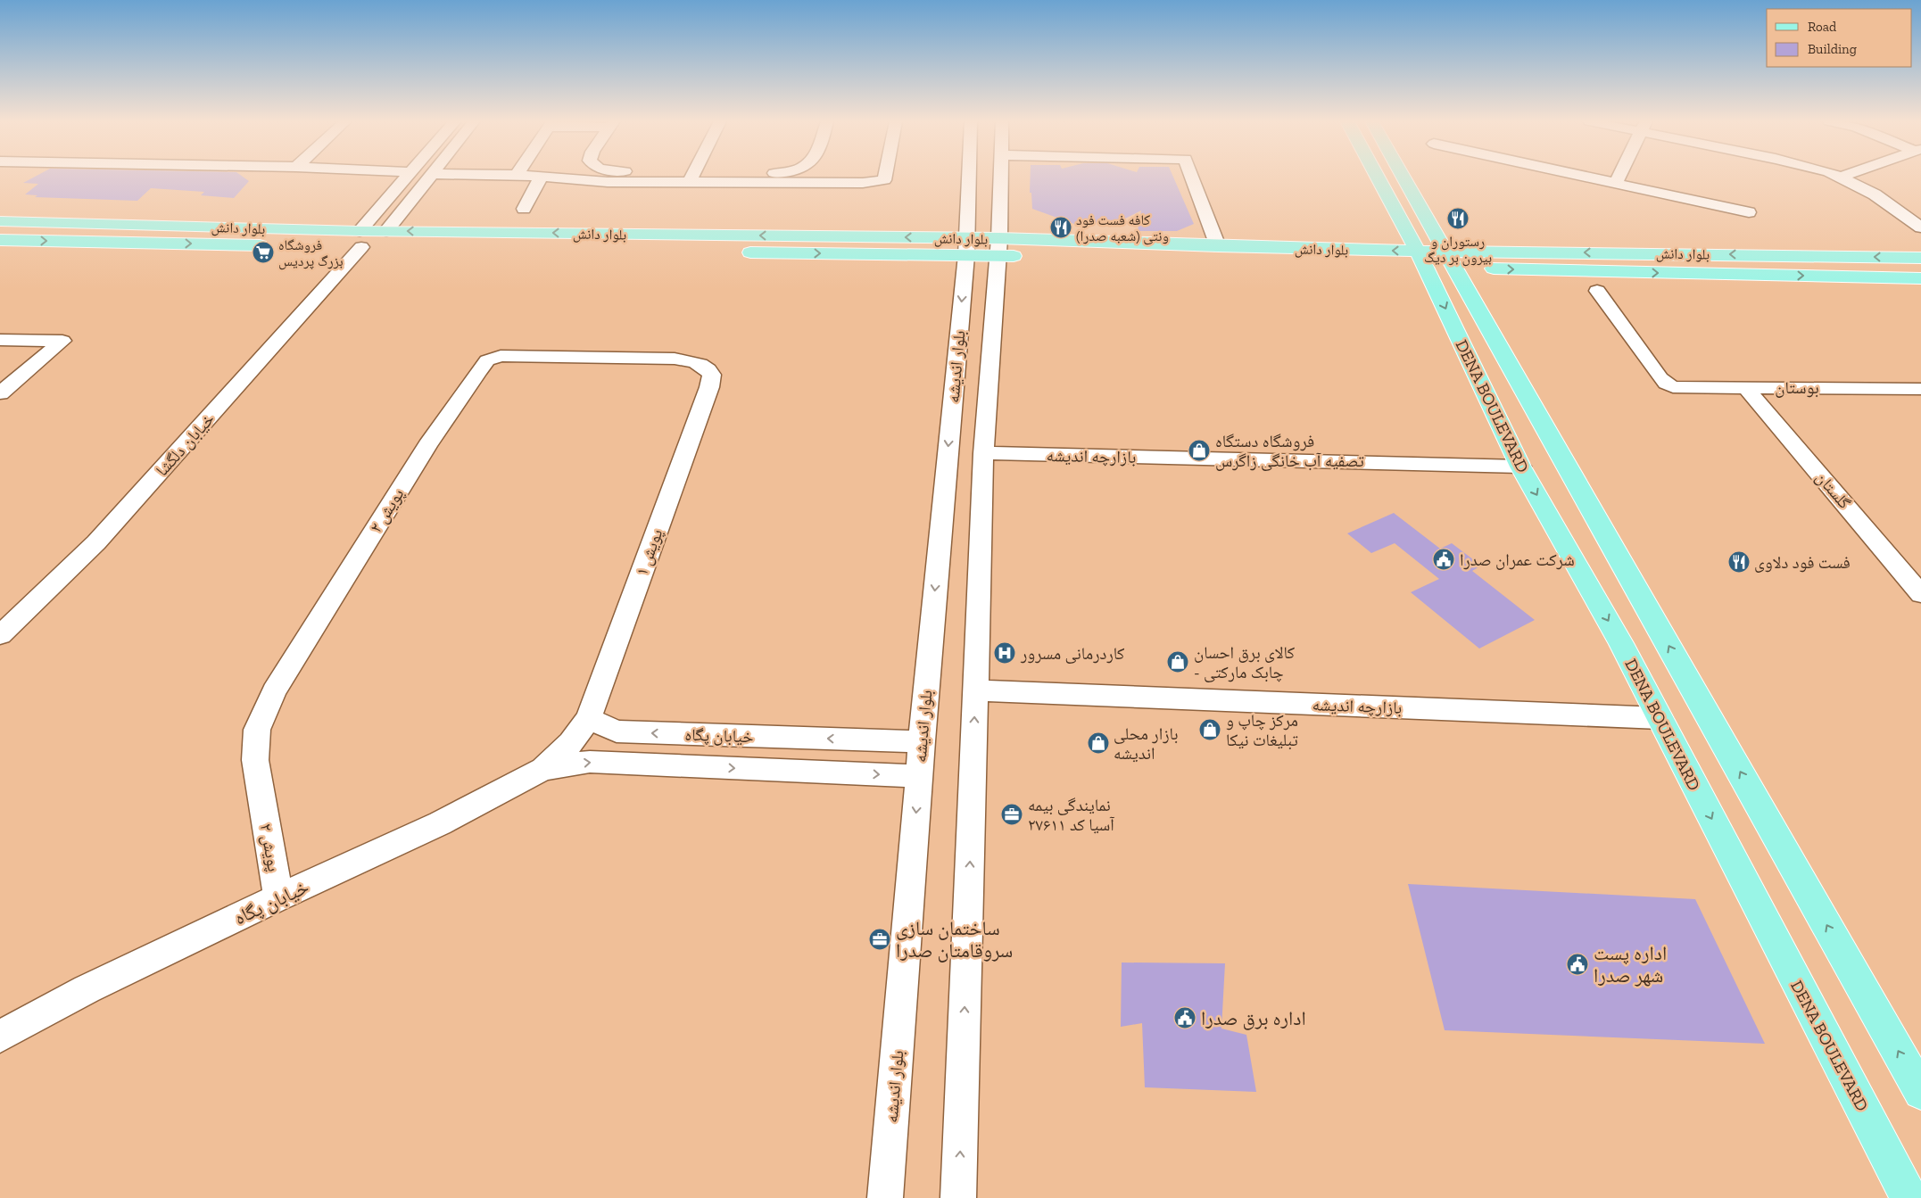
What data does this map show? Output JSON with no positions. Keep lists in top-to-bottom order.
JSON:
{
  "streets": {
    "main road": ["بلوار دانش", "DENA BOULEVARD"],
    "street": [
      "بلوار اندیشه",
      "بوستان",
      "خیابان دلگشا",
      "بازارچه اندیشه",
      "گلستان",
      "پویش ۲",
      "پویش ۱",
      "خیابان پگاه"
    ]
  },
  "crossings": [
    ["بلوار دانش", "بلوار اندیشه"],
    ["بلوار دانش", "DENA BOULEVARD"],
    ["بلوار دانش", "خیابان دلگشا"],
    ["بلوار اندیشه", "بازارچه اندیشه"],
    ["بلوار اندیشه", "خیابان پگاه"],
    ["بوستان", "گلستان"],
    ["DENA BOULEVARD", "بازارچه اندیشه"],
    ["پویش ۲", "پویش ۱"],
    ["پویش ۲", "خیابان پگاه"],
    ["پویش ۱", "خیابان پگاه"]
  ],
  "places": {
    "restaurant": ["رستوران و بیرون بر دیگ", "کافه فست فود ونتی (شعبه صدرا)", "فست فود دلاوی"],
    "supermarket": ["فروشگاه بزرگ پردیس"],
    "shop": [
      "فروشگاه دستگاه تصفیه آب خانگی زاگرس",
      "کالای برق احسان - چابک مارکتی",
      "مرکز چاپ و تبلیغات نیکا",
      "بازار محلی اندیشه"
    ],
    "public building": ["شرکت عمران صدرا", "اداره پست شهر صدرا", "اداره برق صدرا"],
    "hospital": ["کاردرمانی مسرور"],
    "office": ["نمایندگی بیمه آسیا کد ۲۷۶۱۱", "ساختمان سازی سروقامتان صدرا"]
  },
  "legend": ["Road", "Building"]
}
